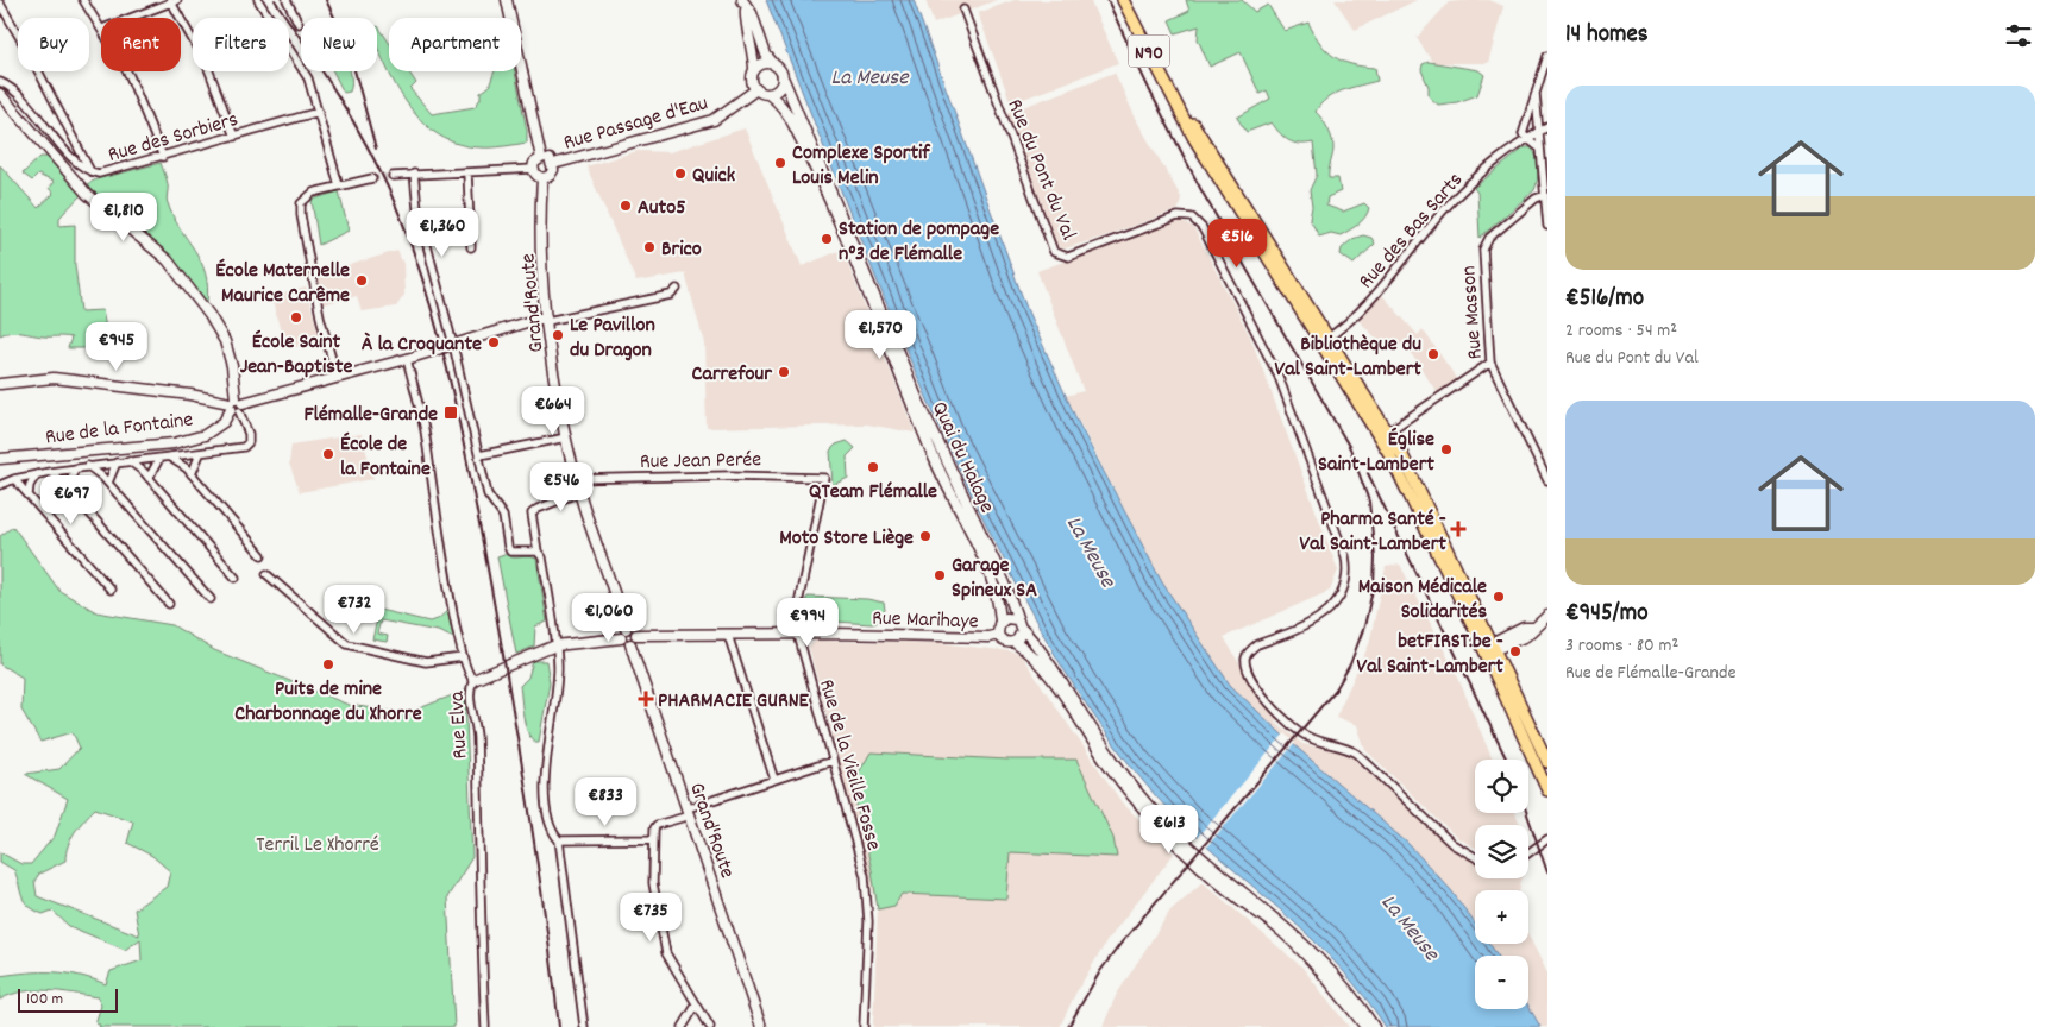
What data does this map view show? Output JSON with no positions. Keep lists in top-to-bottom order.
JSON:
{
  "streets": {
    "main road": ["N90"],
    "street": [
      "Rue Passage d'Eau",
      "Rue des Sorbiers",
      "Rue du Pont du Val",
      "Rue des Bas Sarts",
      "Grand'Route",
      "Rue Masson",
      "Rue de la Fontaine",
      "Quai du Halage",
      "Rue Jean Perée",
      "Rue Marihaye",
      "Rue Elva",
      "Rue de la Vieille Fosse"
    ]
  },
  "crossings": [
    ["N90", "Rue des Bas Sarts"],
    ["Rue Passage d'Eau", "Grand'Route"],
    ["Rue Passage d'Eau", "Quai du Halage"],
    ["Grand'Route", "Rue Jean Perée"],
    ["Quai du Halage", "Rue Marihaye"],
    ["Rue Jean Perée", "Rue de la Vieille Fosse"],
    ["Rue Marihaye", "Rue de la Vieille Fosse"]
  ],
  "water": ["La Meuse"],
  "parks": ["Terril Le Xhorré"],
  "places": {
    "other": [
      "Complexe Sportif Louis Melin",
      "Quick",
      "Auto5",
      "Station de pompage n°3 de Flémalle",
      "Brico",
      "École Maternelle Maurice Carême",
      "École Saint Jean-Baptiste",
      "Le Pavillon du Dragon",
      "À la Croquante",
      "Bibliothèque du Val Saint-Lambert",
      "Carrefour",
      "Église Saint-Lambert",
      "École de la Fontaine",
      "QTeam Flémalle",
      "Moto Store Liège",
      "Garage Spineux SA",
      "Maison Médicale Solidarités",
      "betFIRST.be - Val Saint-Lambert",
      "Puits de mine Charbonnage du Xhorre"
    ],
    "transit": ["Flémalle-Grande"],
    "health": ["Pharma Santé - Val Saint-Lambert", "PHARMACIE GURNE"]
  },
  "scale_bar": "100 m",
  "page": {
    "heading": "14 homes",
    "chip": [
      "Buy",
      "Rent",
      "Filters",
      "New",
      "Apartment"
    ],
    "list": [
      {
        "name": "€516/mo",
        "note": "2 rooms · 54 m² · Rue du Pont du Val"
      },
      {
        "name": "€945/mo",
        "note": "3 rooms · 80 m² · Rue de Flémalle-Grande"
      }
    ],
    "price": [
      "€1,810",
      "€1,360",
      "€516",
      "€1,570",
      "€945",
      "€664",
      "€546",
      "€697",
      "€732",
      "€1,060",
      "€994",
      "€833",
      "€613",
      "€735"
    ],
    "map_buttons": ["+", "−"],
    "scale": "100 m"
  }
}
